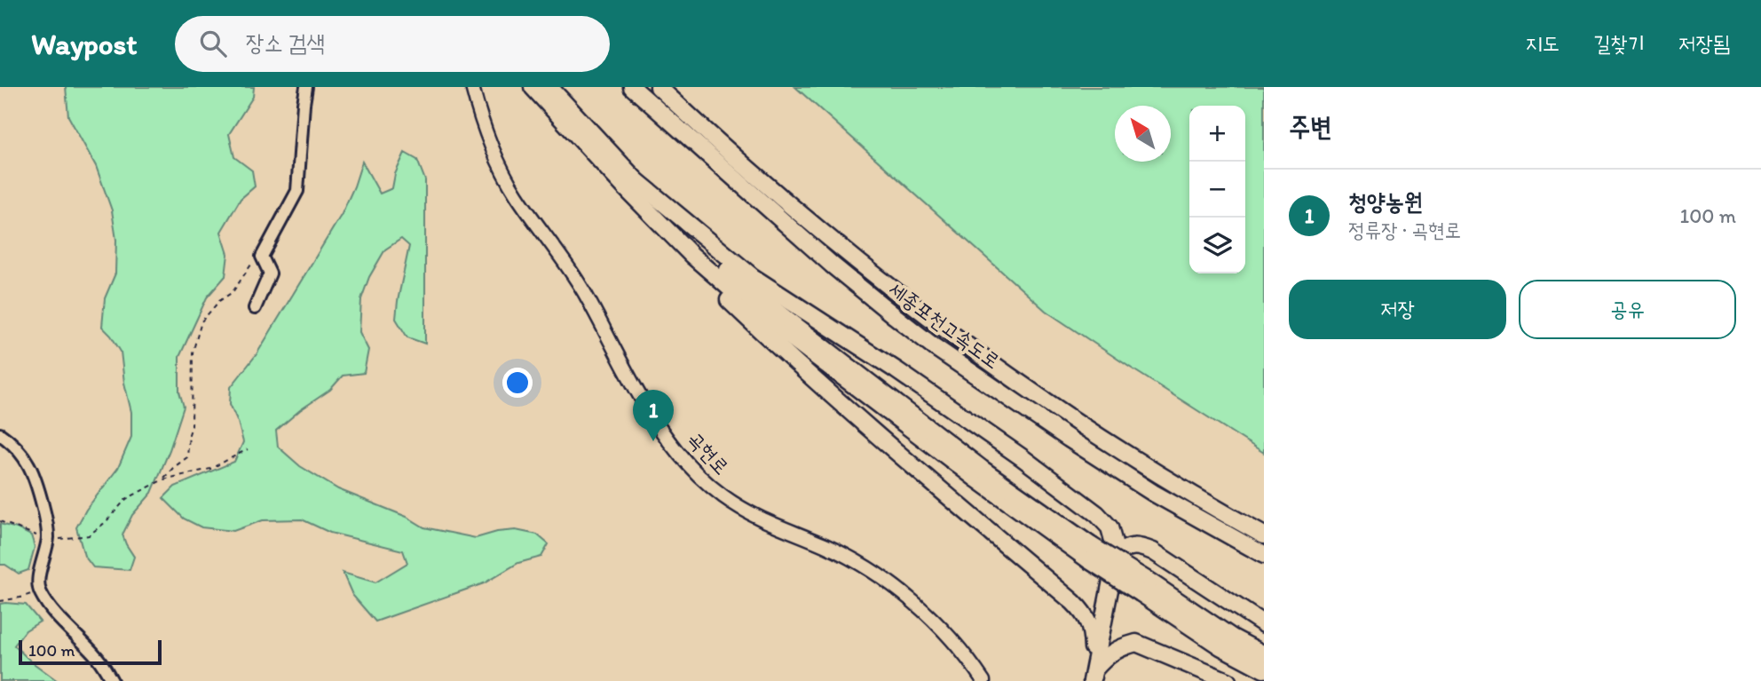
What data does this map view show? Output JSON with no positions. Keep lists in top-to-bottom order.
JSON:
{
  "streets": {
    "highway": ["세종포천고속도로"],
    "main road": ["곡현로"]
  },
  "scale_bar": "100 m",
  "north": "top left",
  "page": {
    "header": "Waypost",
    "search": "장소 검색",
    "nav": ["지도", "길찾기", "저장됨"],
    "heading": "주변",
    "map_buttons": ["+", "−"],
    "list": [
      {
        "mark": "1",
        "name": "청양농원",
        "note": "정류장 · 곡현로",
        "value": "100 m"
      }
    ],
    "buttons": ["저장", "공유"],
    "pins": "1",
    "scale": "100 m"
  }
}
